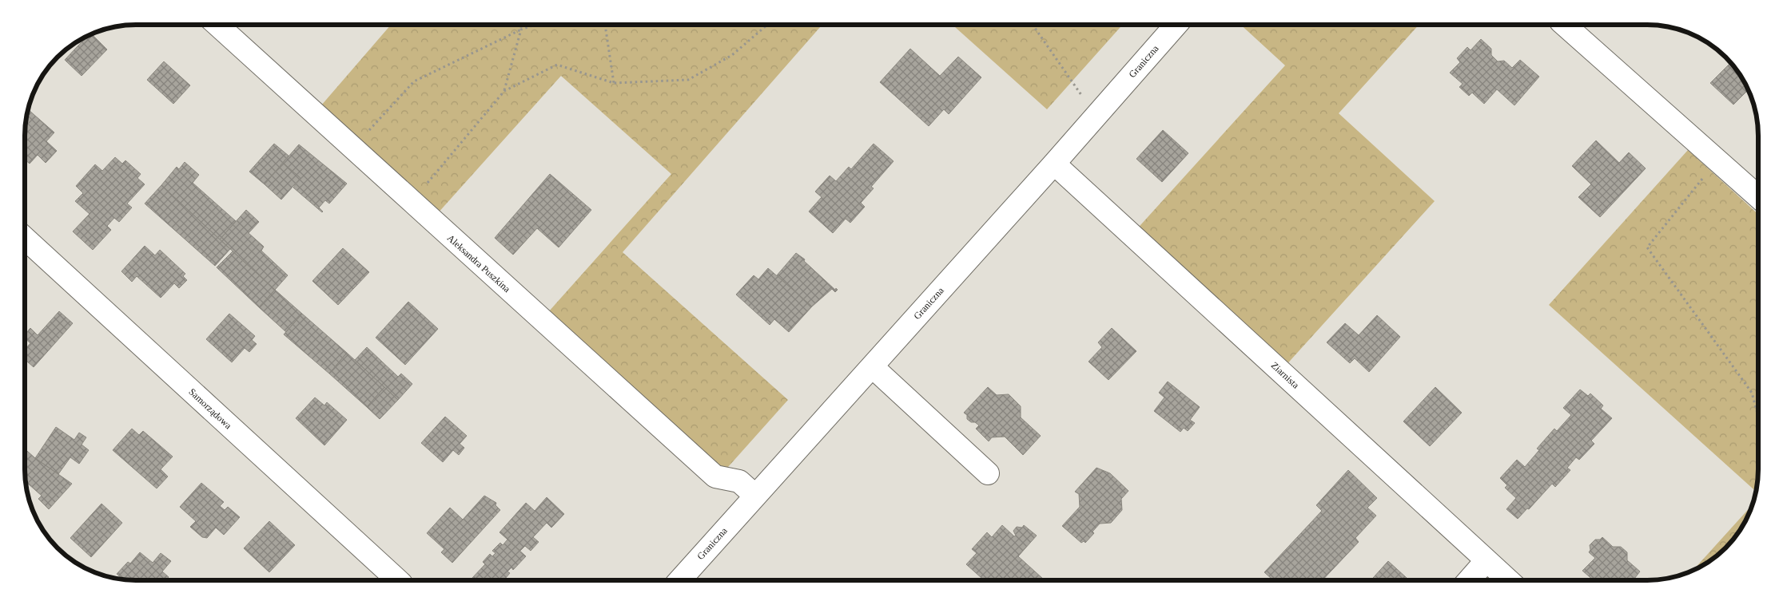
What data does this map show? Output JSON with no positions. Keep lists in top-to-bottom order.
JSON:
{
  "streets": {
    "street": [
      "Graniczna",
      "Aleksandra Puszkina",
      "Ziarnista",
      "Samorządowa"
    ]
  },
  "crossings": [
    ["Graniczna", "Aleksandra Puszkina"],
    ["Graniczna", "Ziarnista"]
  ]
}
